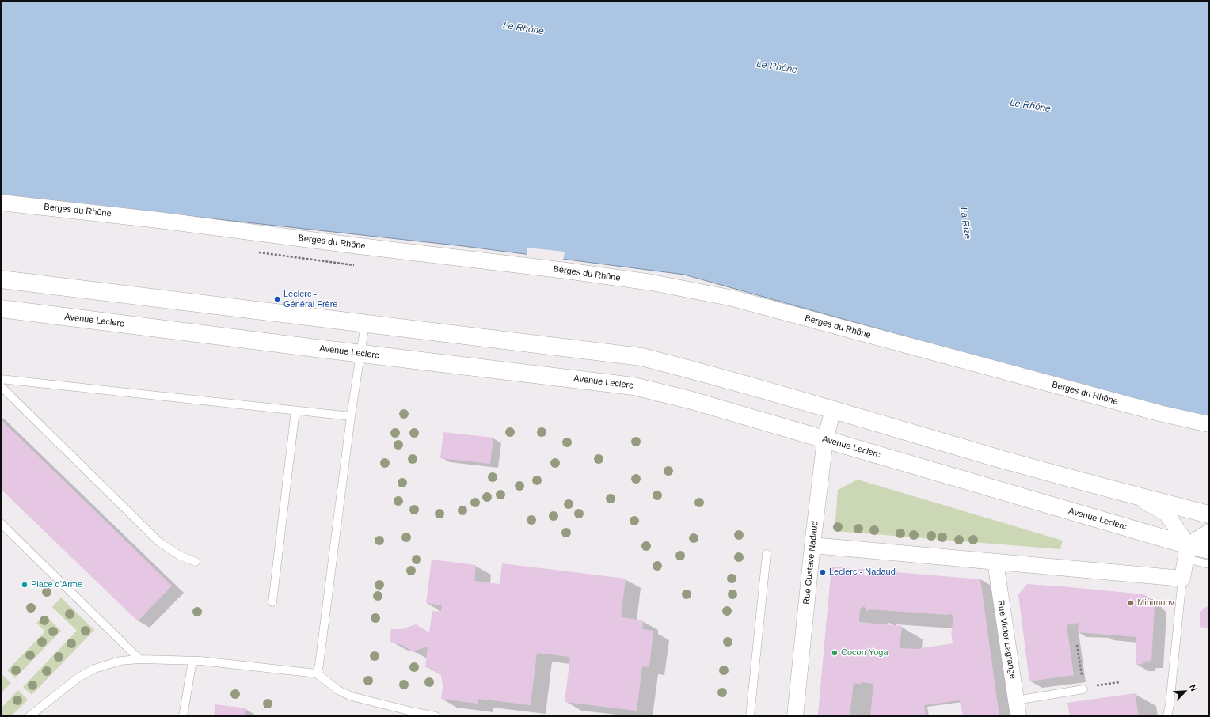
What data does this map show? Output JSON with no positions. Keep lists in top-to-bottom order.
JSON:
{
  "streets": {
    "main road": ["Avenue Leclerc"],
    "street": ["Berges du Rhône", "Rue Gustave Nadaud", "Rue Victor Lagrange"]
  },
  "crossings": [
    ["Avenue Leclerc", "Rue Gustave Nadaud"]
  ],
  "water": ["Le Rhône", "La Rize"],
  "places": [
    "Leclerc - Général Frère",
    "Leclerc - Nadaud",
    "Place d'Arme",
    "Minimoov",
    "Cocon Yoga"
  ],
  "north": "top right"
}
